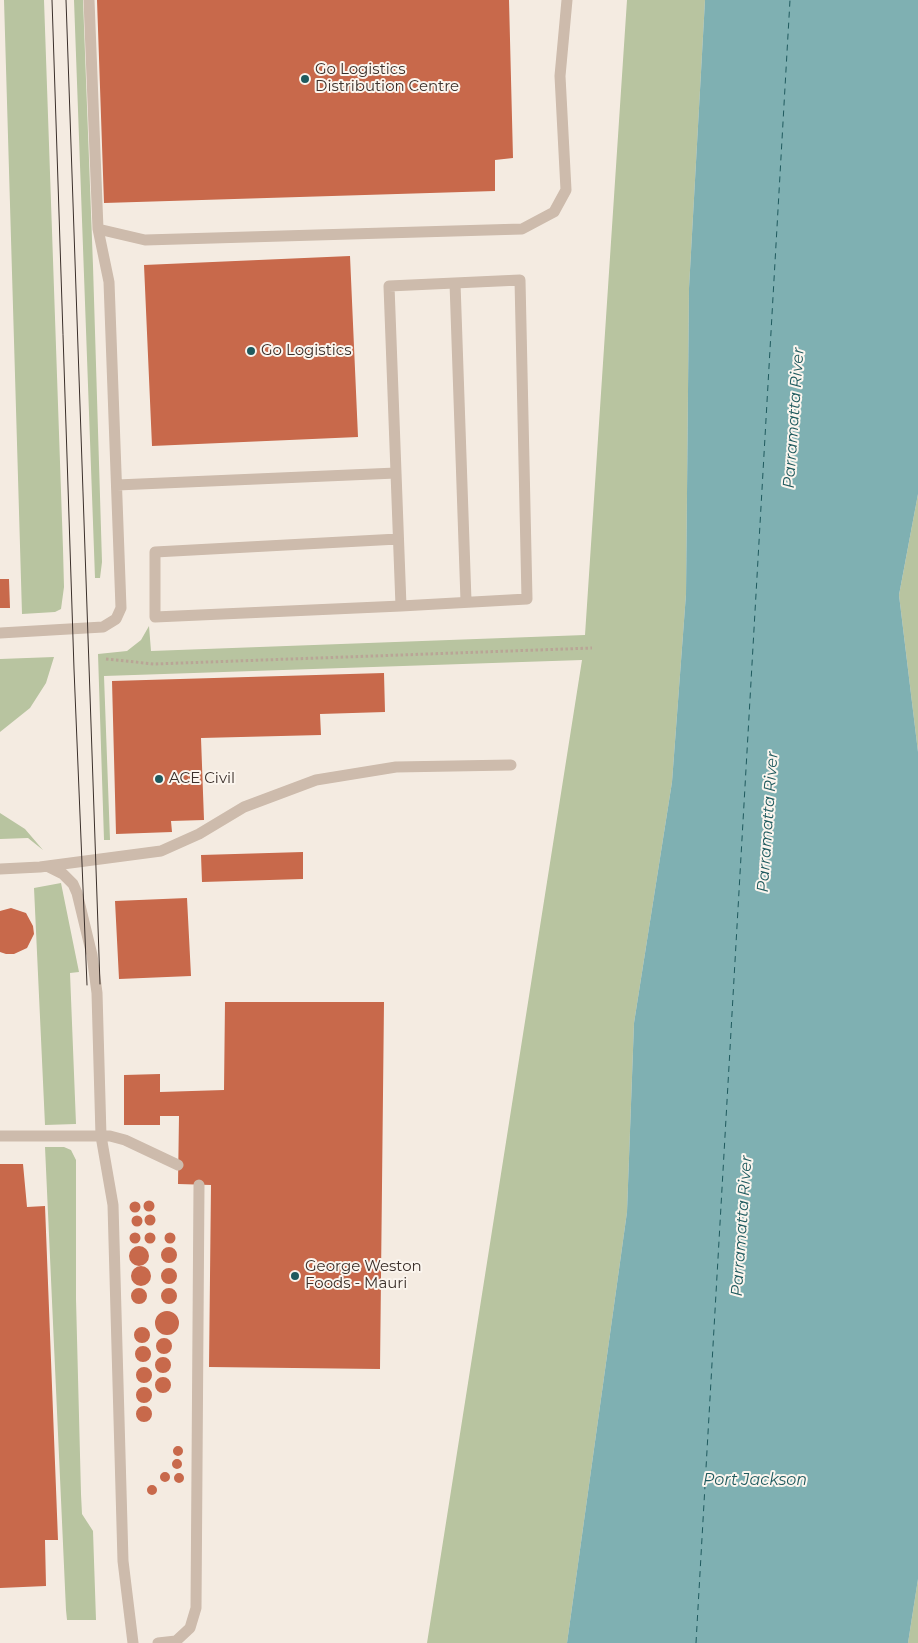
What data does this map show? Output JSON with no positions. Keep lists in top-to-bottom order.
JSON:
{
  "water": ["Parramatta River", "Port Jackson"],
  "places": [
    "Go Logistics Distribution Centre",
    "Go Logistics",
    "ACE Civil",
    "George Weston Foods - Mauri"
  ]
}
